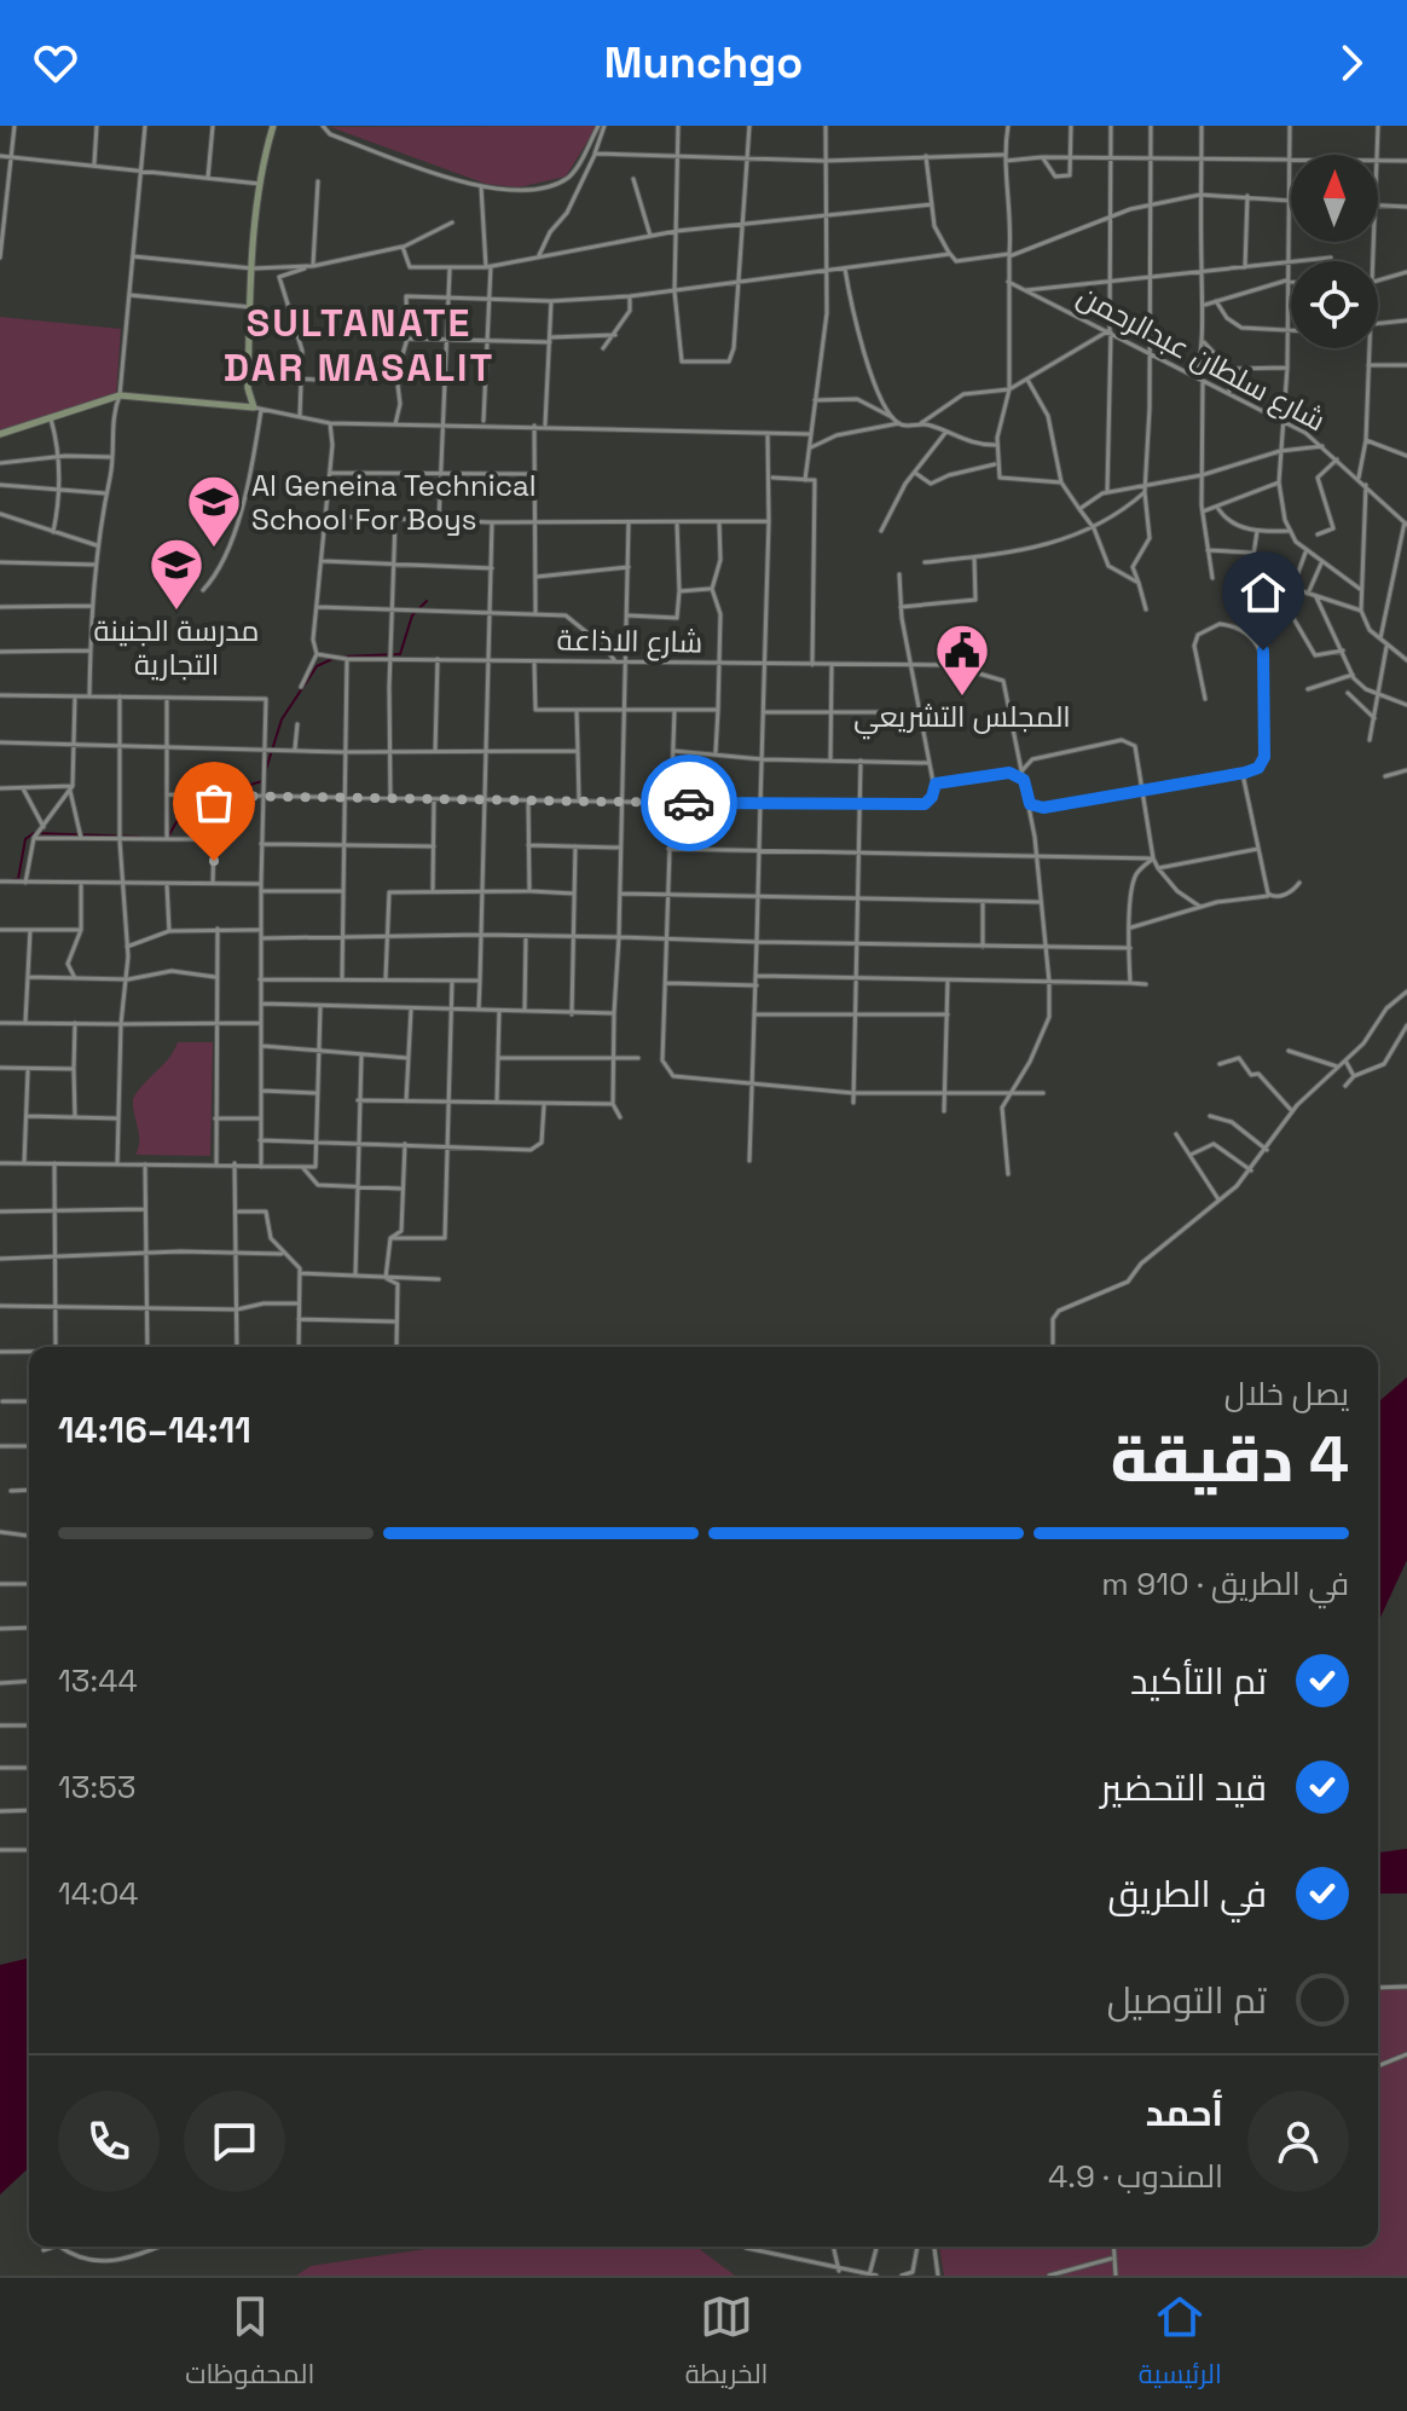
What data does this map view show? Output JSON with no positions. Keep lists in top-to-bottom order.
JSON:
{
  "streets": {
    "street": ["شارع سلطان عبدالرحمن", "شارع الاذاعة"]
  },
  "districts": ["SULTANATE DAR MASALIT"],
  "places": {
    "school or university": ["Al Geneina Technical School For Boys", "مدرسة الجنينة التجارية"],
    "public building": ["المجلس التشريعي"]
  },
  "north": "top",
  "page": {
    "header": "Munchgo",
    "heading": ["4 دقيقة", "يصل خلال", "14:11–14:16"],
    "panel": ["أحمد", "المندوب · 4.9"],
    "bar": "في الطريق · 910 m",
    "list": [
      ["تم التأكيد", "13:44"],
      ["قيد التحضير", "13:53"],
      ["في الطريق", "14:04"],
      "تم التوصيل"
    ],
    "tabs": ["الرئيسية", "الخريطة", "المحفوظات"]
  }
}
